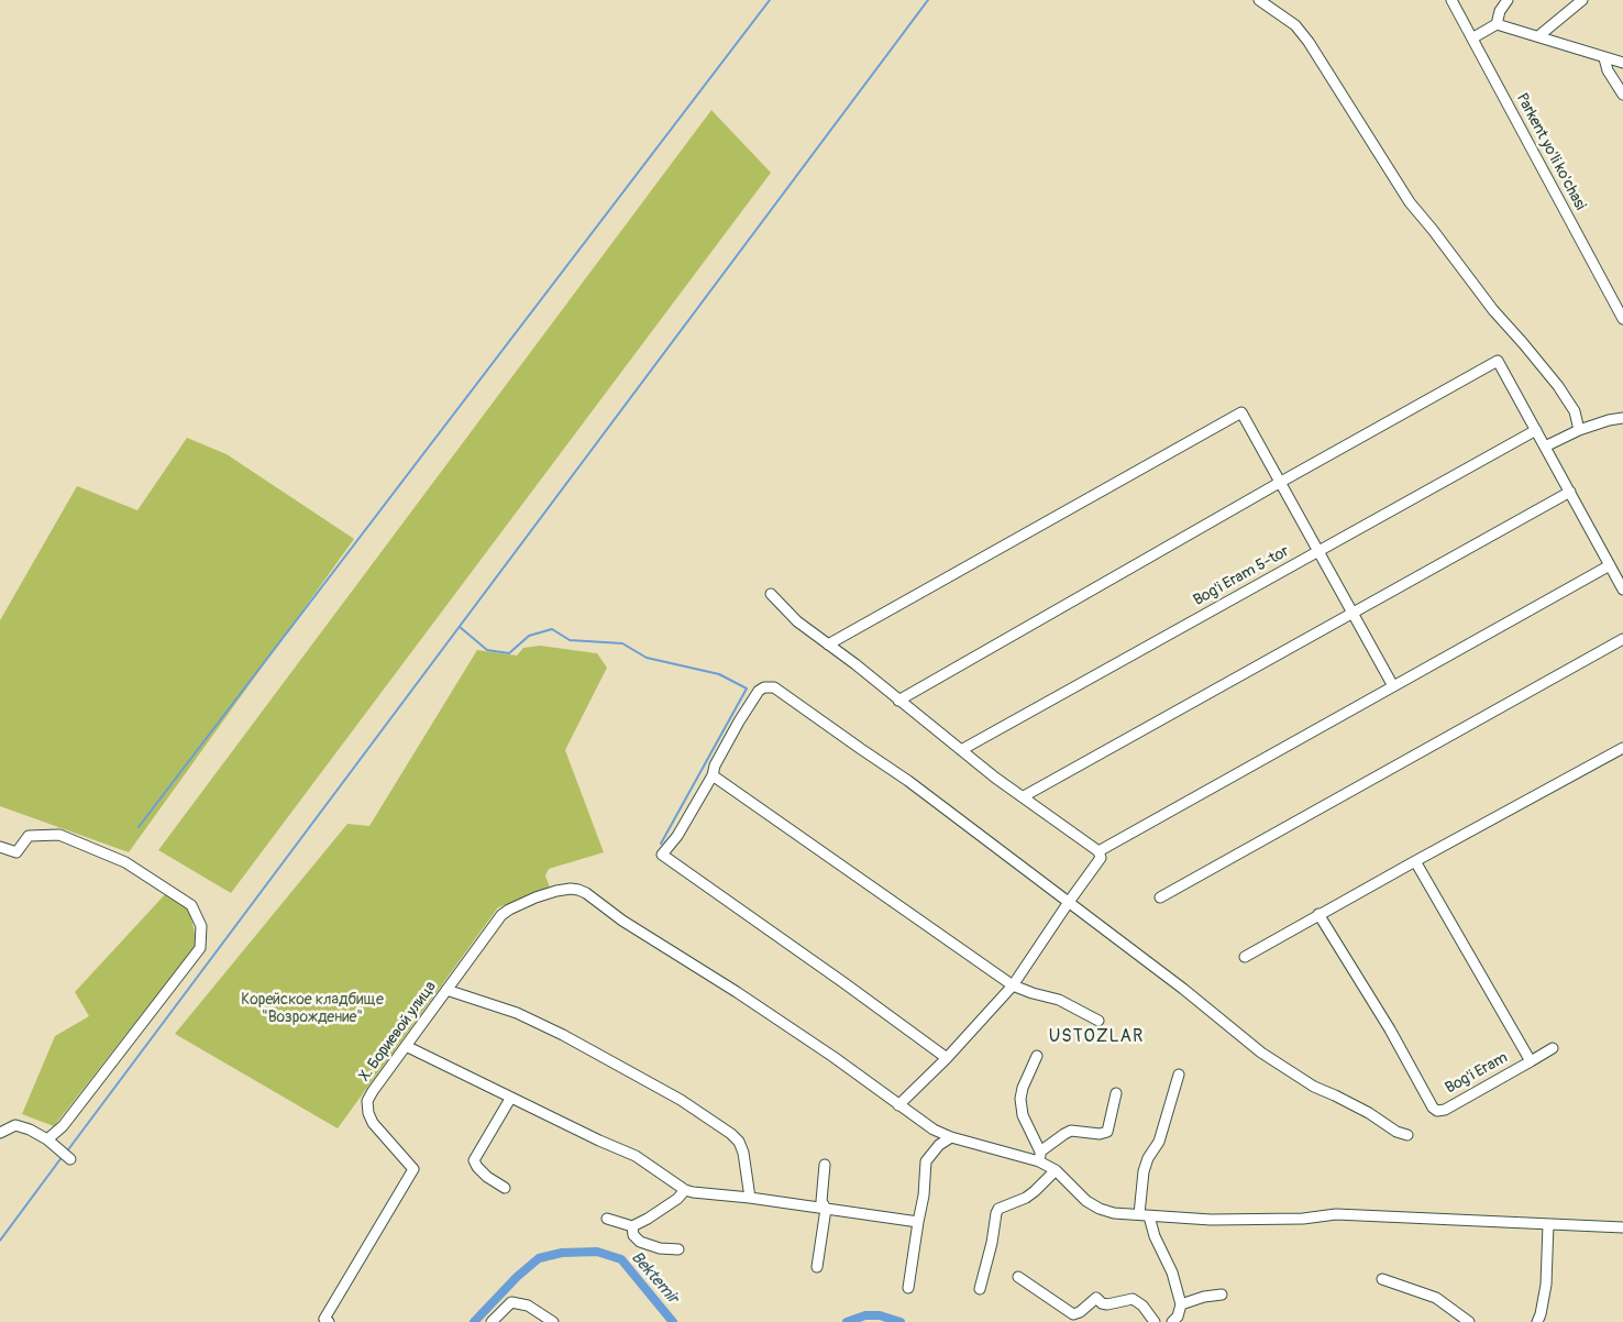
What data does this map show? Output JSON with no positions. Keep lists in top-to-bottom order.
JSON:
{
  "streets": {
    "street": [
      "Parkent yo'li ko'chasi",
      "Bog'i Eram 5-tor",
      "Х. Бориевой улица",
      "Bog'i Eram"
    ]
  },
  "districts": ["USTOZLAR"],
  "water": ["Bektemir"],
  "parks": ["Корейское кладбище \"Возрождение\""]
}
